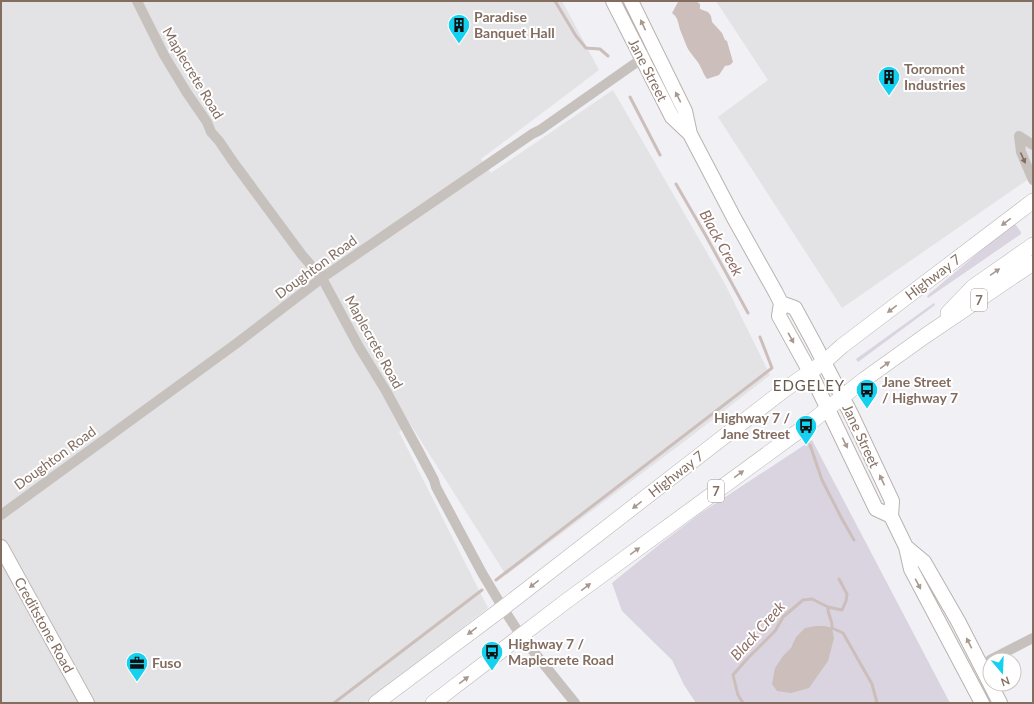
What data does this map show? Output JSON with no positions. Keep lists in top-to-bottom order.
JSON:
{
  "streets": {
    "main road": [
      "Jane Street",
      "Highway 7",
      "7",
      "Creditstone Road"
    ],
    "street": ["Maplecrete Road", "Doughton Road"]
  },
  "crossings": [
    ["Jane Street", "Doughton Road"],
    ["Jane Street", "Highway 7"],
    ["Jane Street", "7"],
    ["Maplecrete Road", "Doughton Road"],
    ["Maplecrete Road", "Highway 7"],
    ["Maplecrete Road", "7"]
  ],
  "districts": ["EDGELEY"],
  "water": ["Black Creek"],
  "places": {
    "building": ["Paradise Banquet Hall", "Toromont Industries"],
    "bus stop": ["Jane Street / Highway 7", "Highway 7 / Jane Street", "Highway 7 / Maplecrete Road"],
    "office": ["Fuso"]
  },
  "north": "bottom"
}
